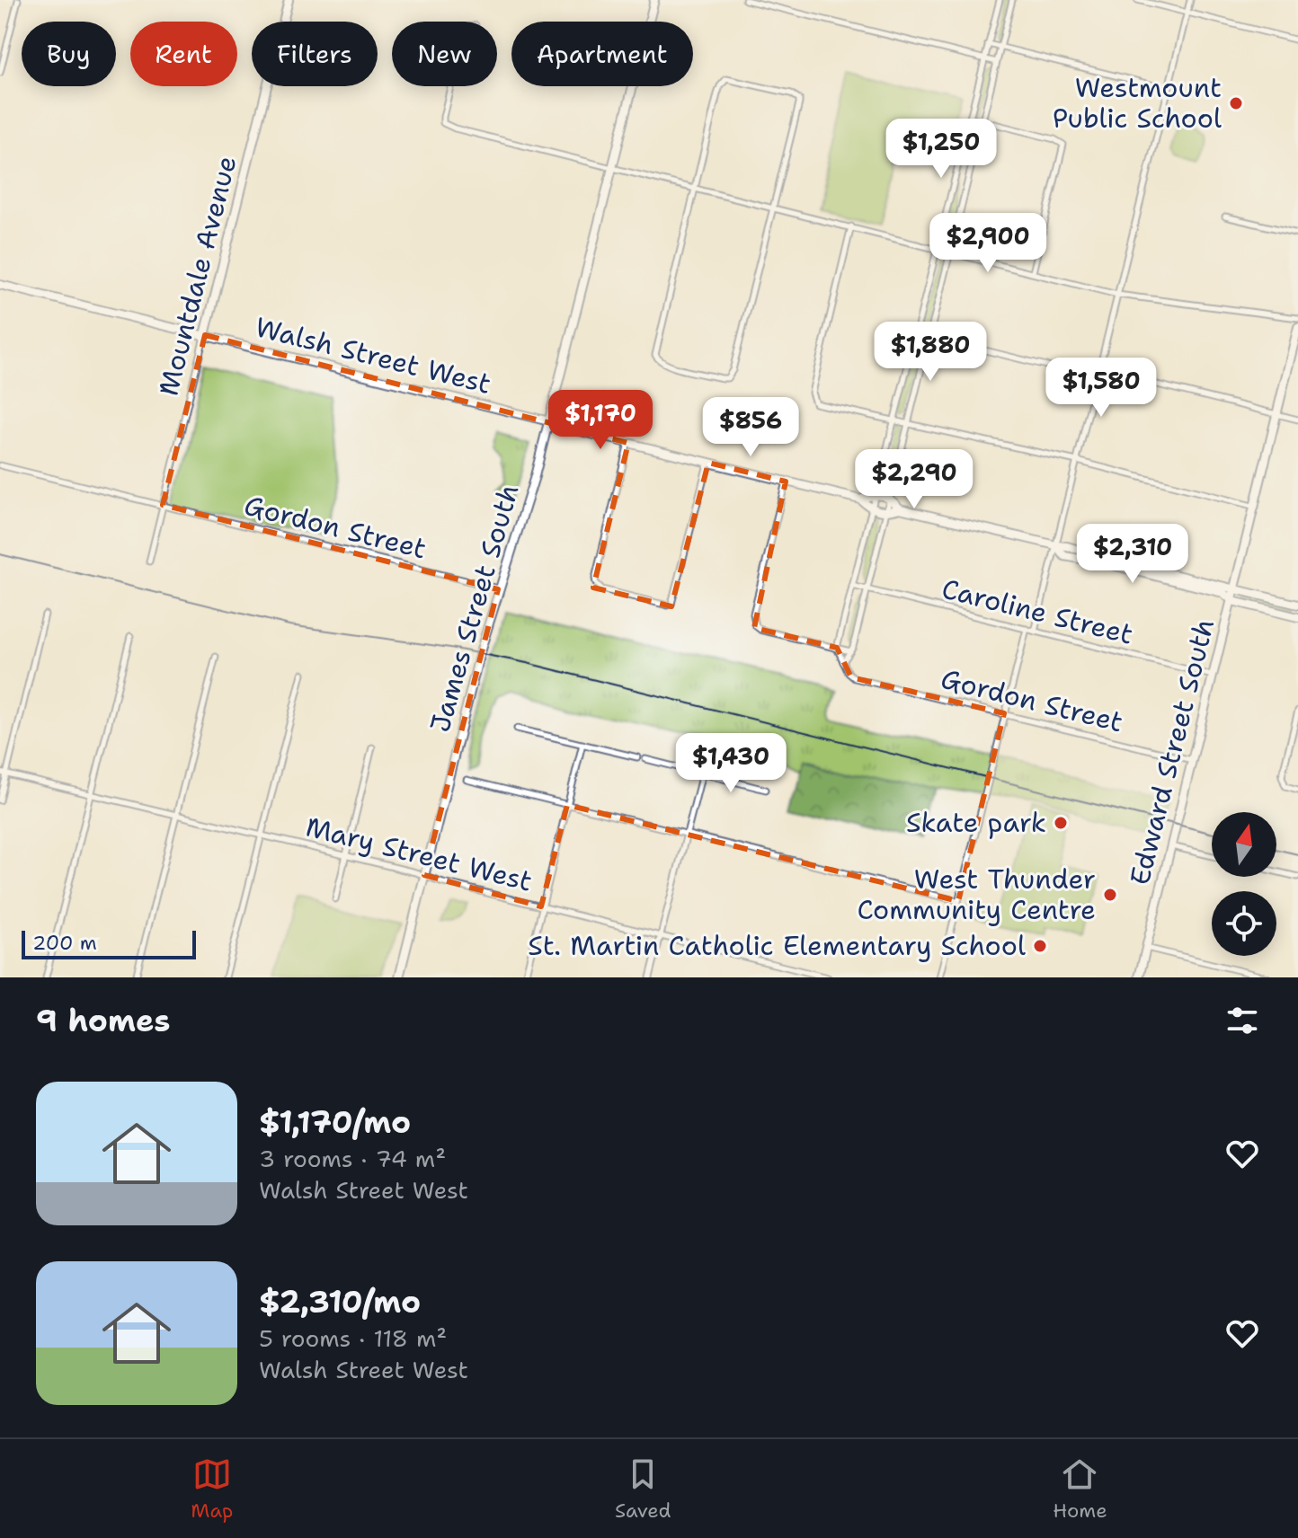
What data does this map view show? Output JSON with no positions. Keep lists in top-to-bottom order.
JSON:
{
  "streets": {
    "street": [
      "Mountdale Avenue",
      "Walsh Street West",
      "Gordon Street",
      "James Street South",
      "Caroline Street",
      "Edward Street South",
      "Mary Street West"
    ]
  },
  "crossings": [
    ["Mountdale Avenue", "Walsh Street West"],
    ["Mountdale Avenue", "Gordon Street"],
    ["Walsh Street West", "James Street South"],
    ["Gordon Street", "James Street South"],
    ["Gordon Street", "Edward Street South"],
    ["James Street South", "Mary Street West"],
    ["Caroline Street", "Edward Street South"]
  ],
  "places": [
    "Westmount Public School",
    "Skate park",
    "West Thunder Community Centre",
    "St. Martin Catholic Elementary School"
  ],
  "scale_bar": "200 m",
  "north": "top",
  "page": {
    "chip": [
      "Buy",
      "Rent",
      "Filters",
      "New",
      "Apartment"
    ],
    "price": [
      "$1,250",
      "$2,900",
      "$1,880",
      "$1,580",
      "$1,170",
      "$856",
      "$2,290",
      "$2,310",
      "$1,430"
    ],
    "scale": "200 m",
    "heading": "9 homes",
    "list": [
      {
        "name": "$1,170/mo",
        "note": "3 rooms · 74 m² · Walsh Street West"
      },
      {
        "name": "$2,310/mo",
        "note": "5 rooms · 118 m² · Walsh Street West"
      }
    ],
    "tabs": ["Map", "Saved", "Home"]
  }
}
